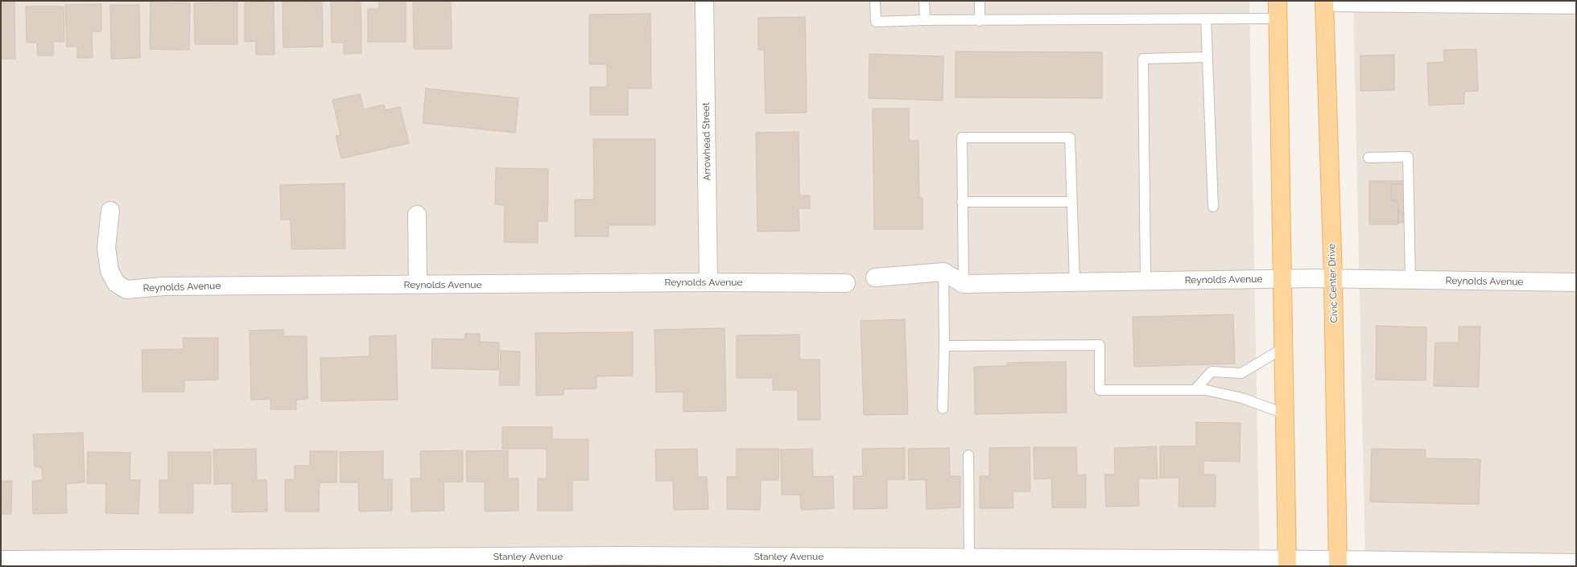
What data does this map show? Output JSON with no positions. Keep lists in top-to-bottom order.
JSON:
{
  "streets": {
    "main road": ["Civic Center Drive"],
    "street": ["Arrowhead Street", "Reynolds Avenue", "Stanley Avenue"]
  },
  "crossings": [
    ["Arrowhead Street", "Reynolds Avenue"],
    ["Reynolds Avenue", "Civic Center Drive"],
    ["Civic Center Drive", "Stanley Avenue"]
  ]
}
